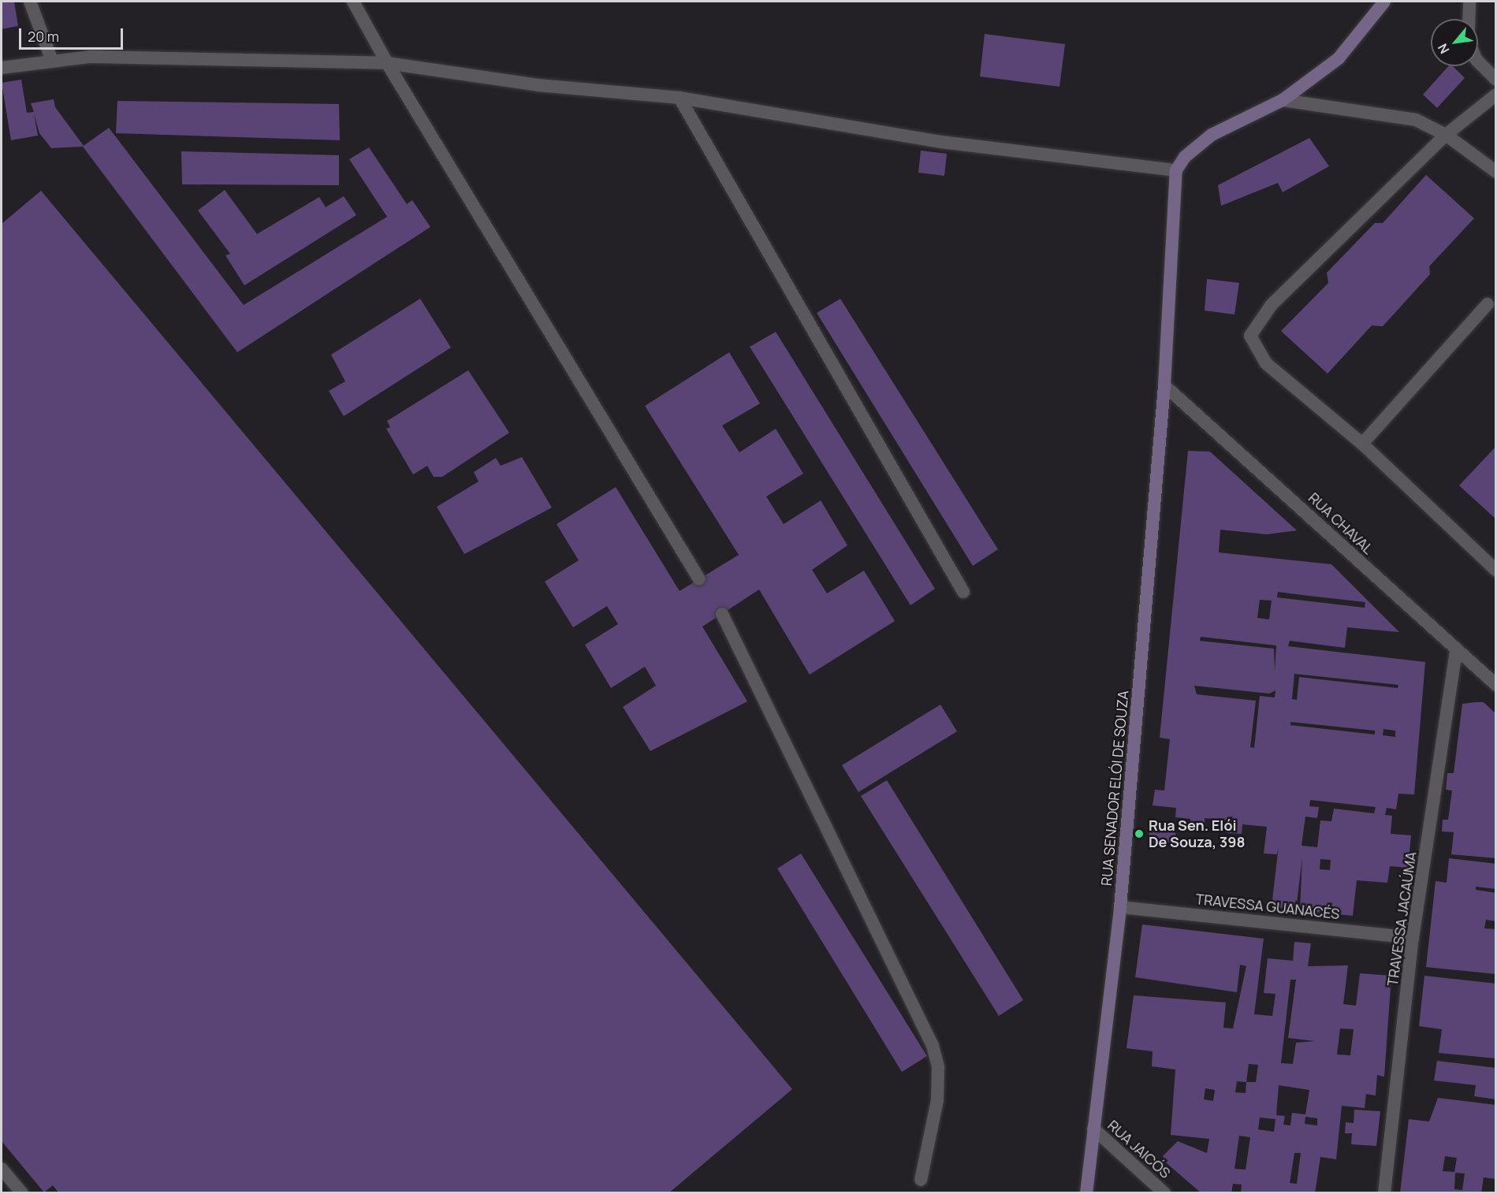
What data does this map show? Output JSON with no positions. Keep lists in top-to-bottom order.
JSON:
{
  "streets": {
    "main road": ["RUA SENADOR ELÓI DE SOUZA"],
    "street": [
      "RUA CHAVAL",
      "TRAVESSA GUANACÉS",
      "TRAVESSA JACAÚMA",
      "RUA JAICÓS"
    ]
  },
  "crossings": [
    ["RUA CHAVAL", "RUA SENADOR ELÓI DE SOUZA"],
    ["RUA CHAVAL", "TRAVESSA JACAÚMA"],
    ["RUA SENADOR ELÓI DE SOUZA", "TRAVESSA GUANACÉS"],
    ["RUA SENADOR ELÓI DE SOUZA", "RUA JAICÓS"],
    ["TRAVESSA GUANACÉS", "TRAVESSA JACAÚMA"]
  ],
  "places": ["Rua Sen. Elói De Souza, 398"],
  "scale_bar": "20 m",
  "north": "bottom left"
}
